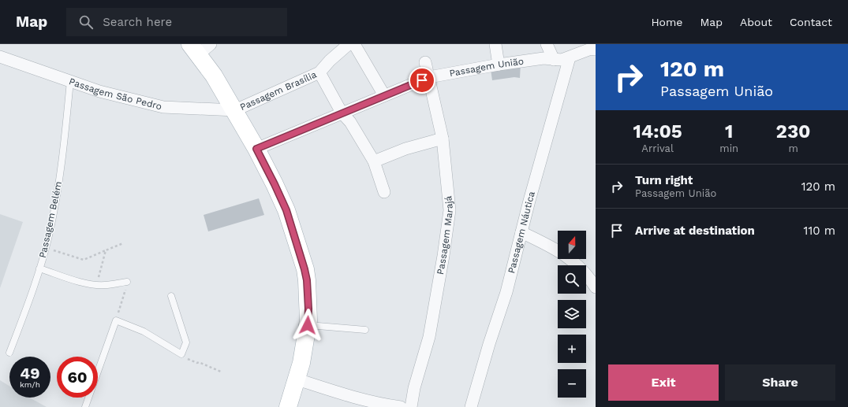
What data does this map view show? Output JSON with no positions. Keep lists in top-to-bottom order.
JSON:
{
  "streets": {
    "street": [
      "Passagem União",
      "Passagem Brasília",
      "Passagem São Pedro",
      "Passagem Náutica",
      "Passagem Marajá"
    ],
    "lane": ["Passagem Belém"]
  },
  "crossings": [
    ["Passagem União", "Passagem Náutica"],
    ["Passagem União", "Passagem Marajá"],
    ["Passagem Brasília", "Passagem São Pedro"],
    ["Passagem São Pedro", "Passagem Belém"]
  ],
  "north": "top",
  "page": {
    "header": "Map",
    "search": "Search here",
    "nav": [
      "Home",
      "Map",
      "About",
      "Contact"
    ],
    "turn": ["120 m", "Passagem União"],
    "eta": [
      "14:05",
      "Arrival",
      "1",
      "min",
      "230",
      "m"
    ],
    "list": [
      {
        "name": "Turn right",
        "note": "Passagem União",
        "value": "120 m"
      },
      {
        "name": "Arrive at destination",
        "value": "110 m"
      }
    ],
    "map_buttons": ["+", "−"],
    "speed": "49 km/h",
    "limit": "60",
    "buttons": ["Exit", "Share"]
  }
}
